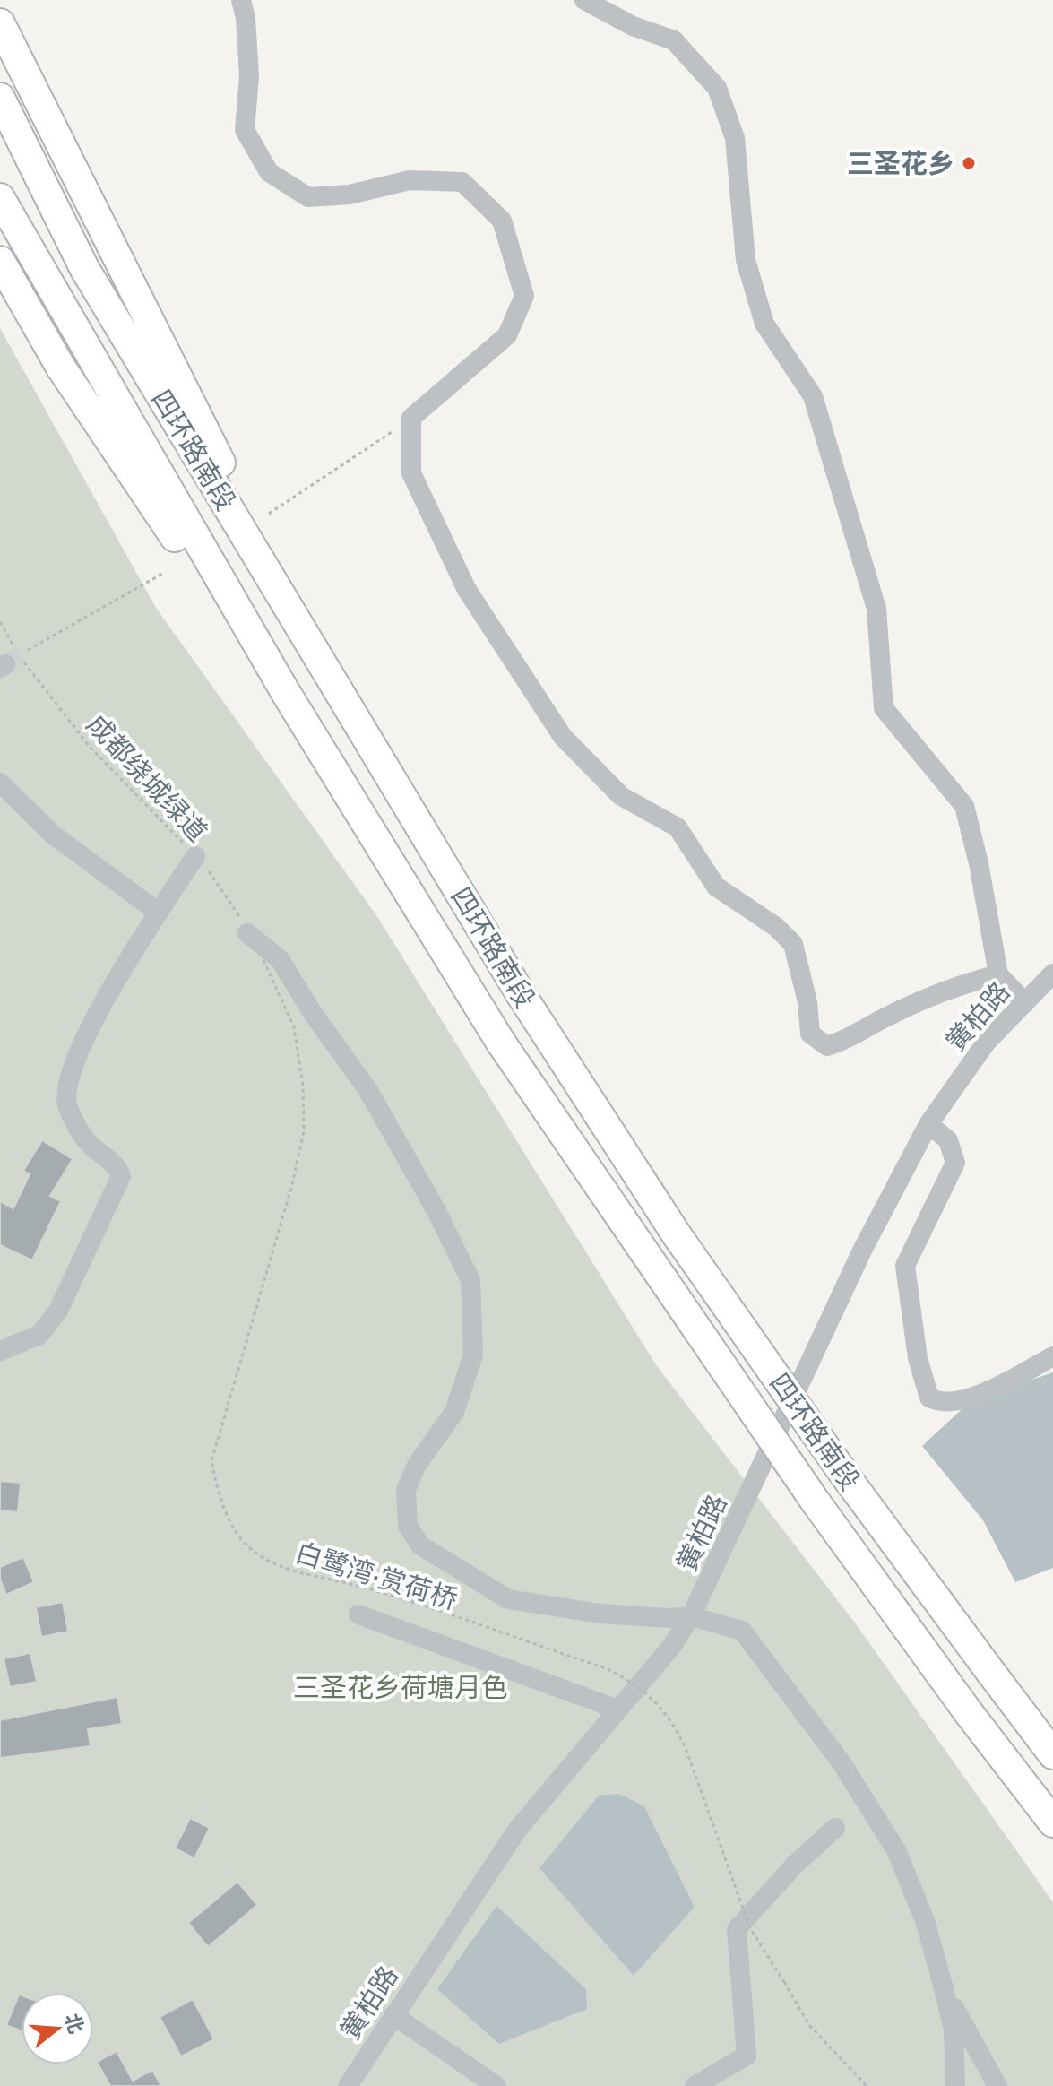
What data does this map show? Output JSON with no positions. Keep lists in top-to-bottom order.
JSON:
{
  "streets": {
    "highway": ["四环路南段"],
    "street": ["黉柏路"],
    "path": ["成都绕城绿道", "白鹭湾·赏荷桥"]
  },
  "crossings": [
    ["成都绕城绿道", "白鹭湾·赏荷桥"]
  ],
  "parks": ["三圣花乡荷塘月色"],
  "places": ["三圣花乡"],
  "north": "right"
}
